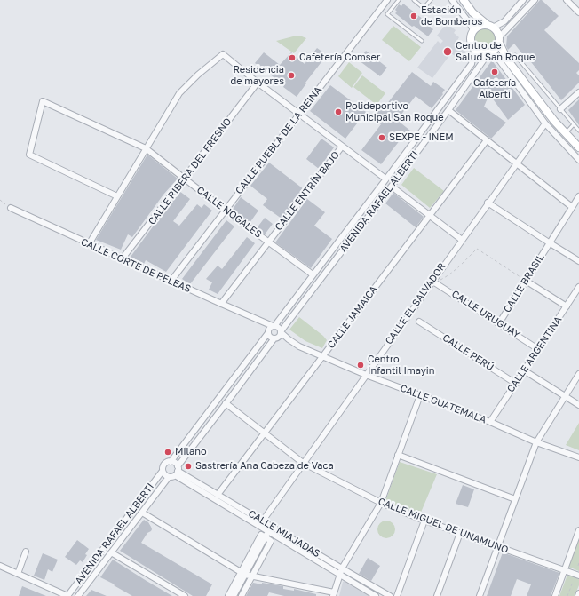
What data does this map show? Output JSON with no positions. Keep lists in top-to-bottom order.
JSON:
{
  "streets": {
    "street": [
      "CALLE PUEBLA DE LA REINA",
      "CALLE RIBERA DEL FRESNO",
      "CALLE ENTRÍN BAJO",
      "AVENIDA RAFAEL ALBERTI",
      "CALLE NOGALES",
      "CALLE CORTE DE PELEAS",
      "CALLE BRASIL",
      "CALLE EL SALVADOR",
      "CALLE URUGUAY",
      "CALLE JAMAICA",
      "CALLE PERÚ",
      "CALLE ARGENTINA",
      "CALLE GUATEMALA",
      "CALLE MIGUEL DE UNAMUNO",
      "CALLE MIAJADAS"
    ]
  },
  "crossings": [
    ["CALLE PUEBLA DE LA REINA", "CALLE NOGALES"],
    ["CALLE PUEBLA DE LA REINA", "CALLE CORTE DE PELEAS"],
    ["CALLE RIBERA DEL FRESNO", "CALLE NOGALES"],
    ["CALLE RIBERA DEL FRESNO", "CALLE CORTE DE PELEAS"],
    ["CALLE ENTRÍN BAJO", "CALLE NOGALES"],
    ["CALLE ENTRÍN BAJO", "CALLE CORTE DE PELEAS"],
    ["AVENIDA RAFAEL ALBERTI", "CALLE NOGALES"],
    ["AVENIDA RAFAEL ALBERTI", "CALLE CORTE DE PELEAS"],
    ["AVENIDA RAFAEL ALBERTI", "CALLE GUATEMALA"],
    ["AVENIDA RAFAEL ALBERTI", "CALLE MIGUEL DE UNAMUNO"],
    ["AVENIDA RAFAEL ALBERTI", "CALLE MIAJADAS"],
    ["CALLE CORTE DE PELEAS", "CALLE GUATEMALA"],
    ["CALLE BRASIL", "CALLE URUGUAY"],
    ["CALLE EL SALVADOR", "CALLE URUGUAY"],
    ["CALLE EL SALVADOR", "CALLE GUATEMALA"],
    ["CALLE EL SALVADOR", "CALLE MIGUEL DE UNAMUNO"],
    ["CALLE EL SALVADOR", "CALLE MIAJADAS"],
    ["CALLE URUGUAY", "CALLE ARGENTINA"],
    ["CALLE JAMAICA", "CALLE GUATEMALA"],
    ["CALLE JAMAICA", "CALLE MIGUEL DE UNAMUNO"],
    ["CALLE JAMAICA", "CALLE MIAJADAS"],
    ["CALLE PERÚ", "CALLE ARGENTINA"],
    ["CALLE ARGENTINA", "CALLE GUATEMALA"]
  ],
  "places": [
    "Estación de Bomberos",
    "Centro de Salud San Roque",
    "Cafetería Comser",
    "Cafetería Alberti",
    "Residencia de mayores",
    "Polideportivo Municipal San Roque",
    "SEXPE - INEM",
    "Centro Infantil Imayin",
    "Milano",
    "Sastrería Ana Cabeza de Vaca"
  ]
}
